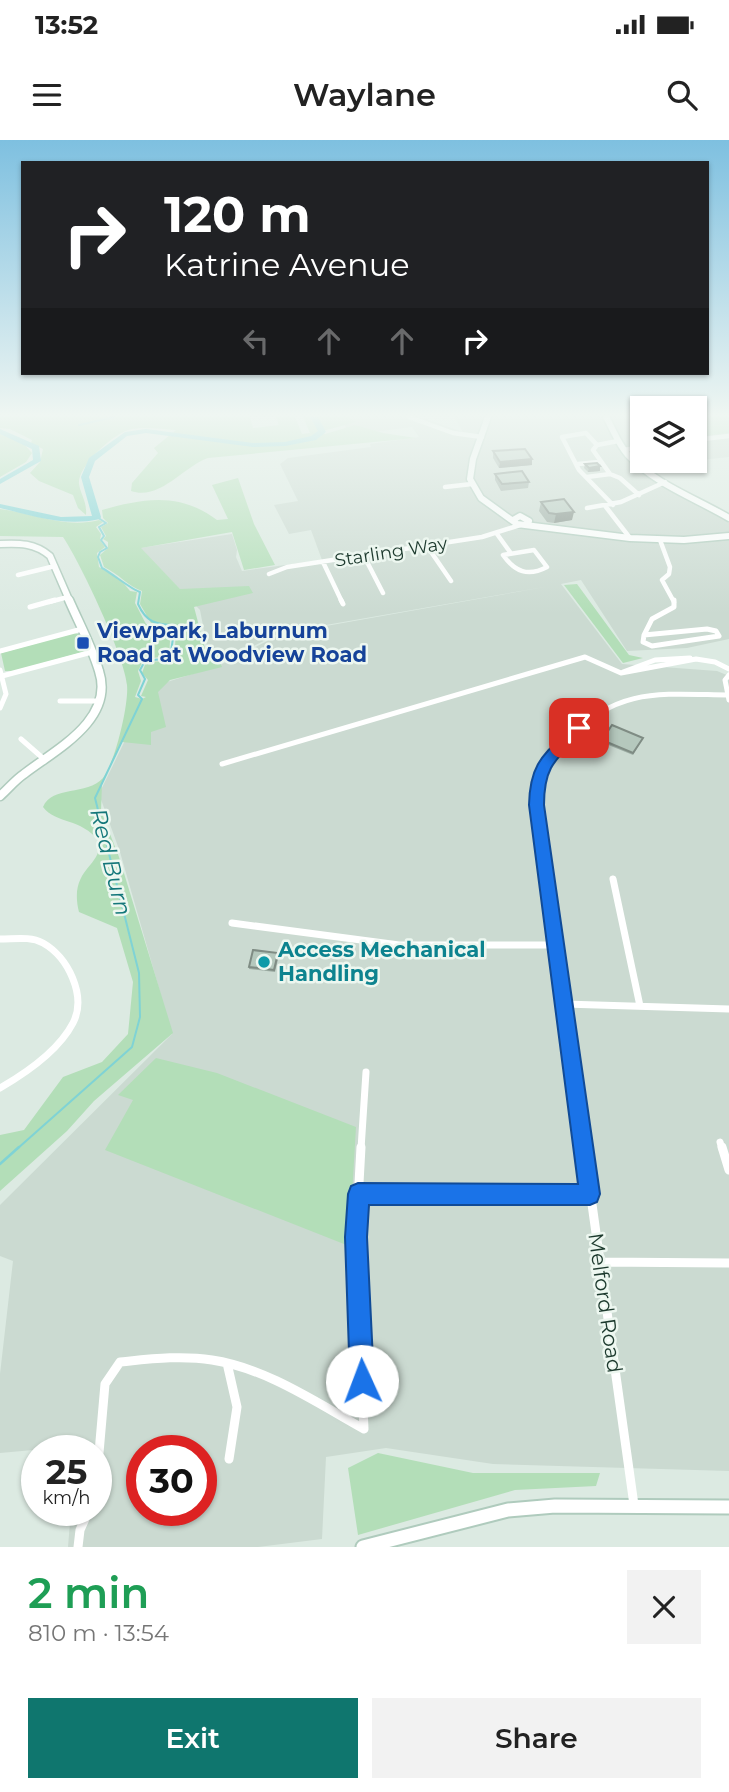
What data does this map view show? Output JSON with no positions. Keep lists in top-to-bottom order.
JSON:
{
  "streets": {
    "street": ["Starling Way", "Melford Road"]
  },
  "water": ["Red Burn"],
  "places": {
    "transit": ["Viewpark, Laburnum Road at Woodview Road"],
    "other": ["Access Mechanical Handling"]
  },
  "page": {
    "status": "13:52",
    "header": "Waylane",
    "turn": ["120 m", "Katrine Avenue"],
    "speed": "25 km/h",
    "limit": "30",
    "heading": ["2 min", "810 m · 13:54"],
    "buttons": ["Exit", "Share"]
  }
}
